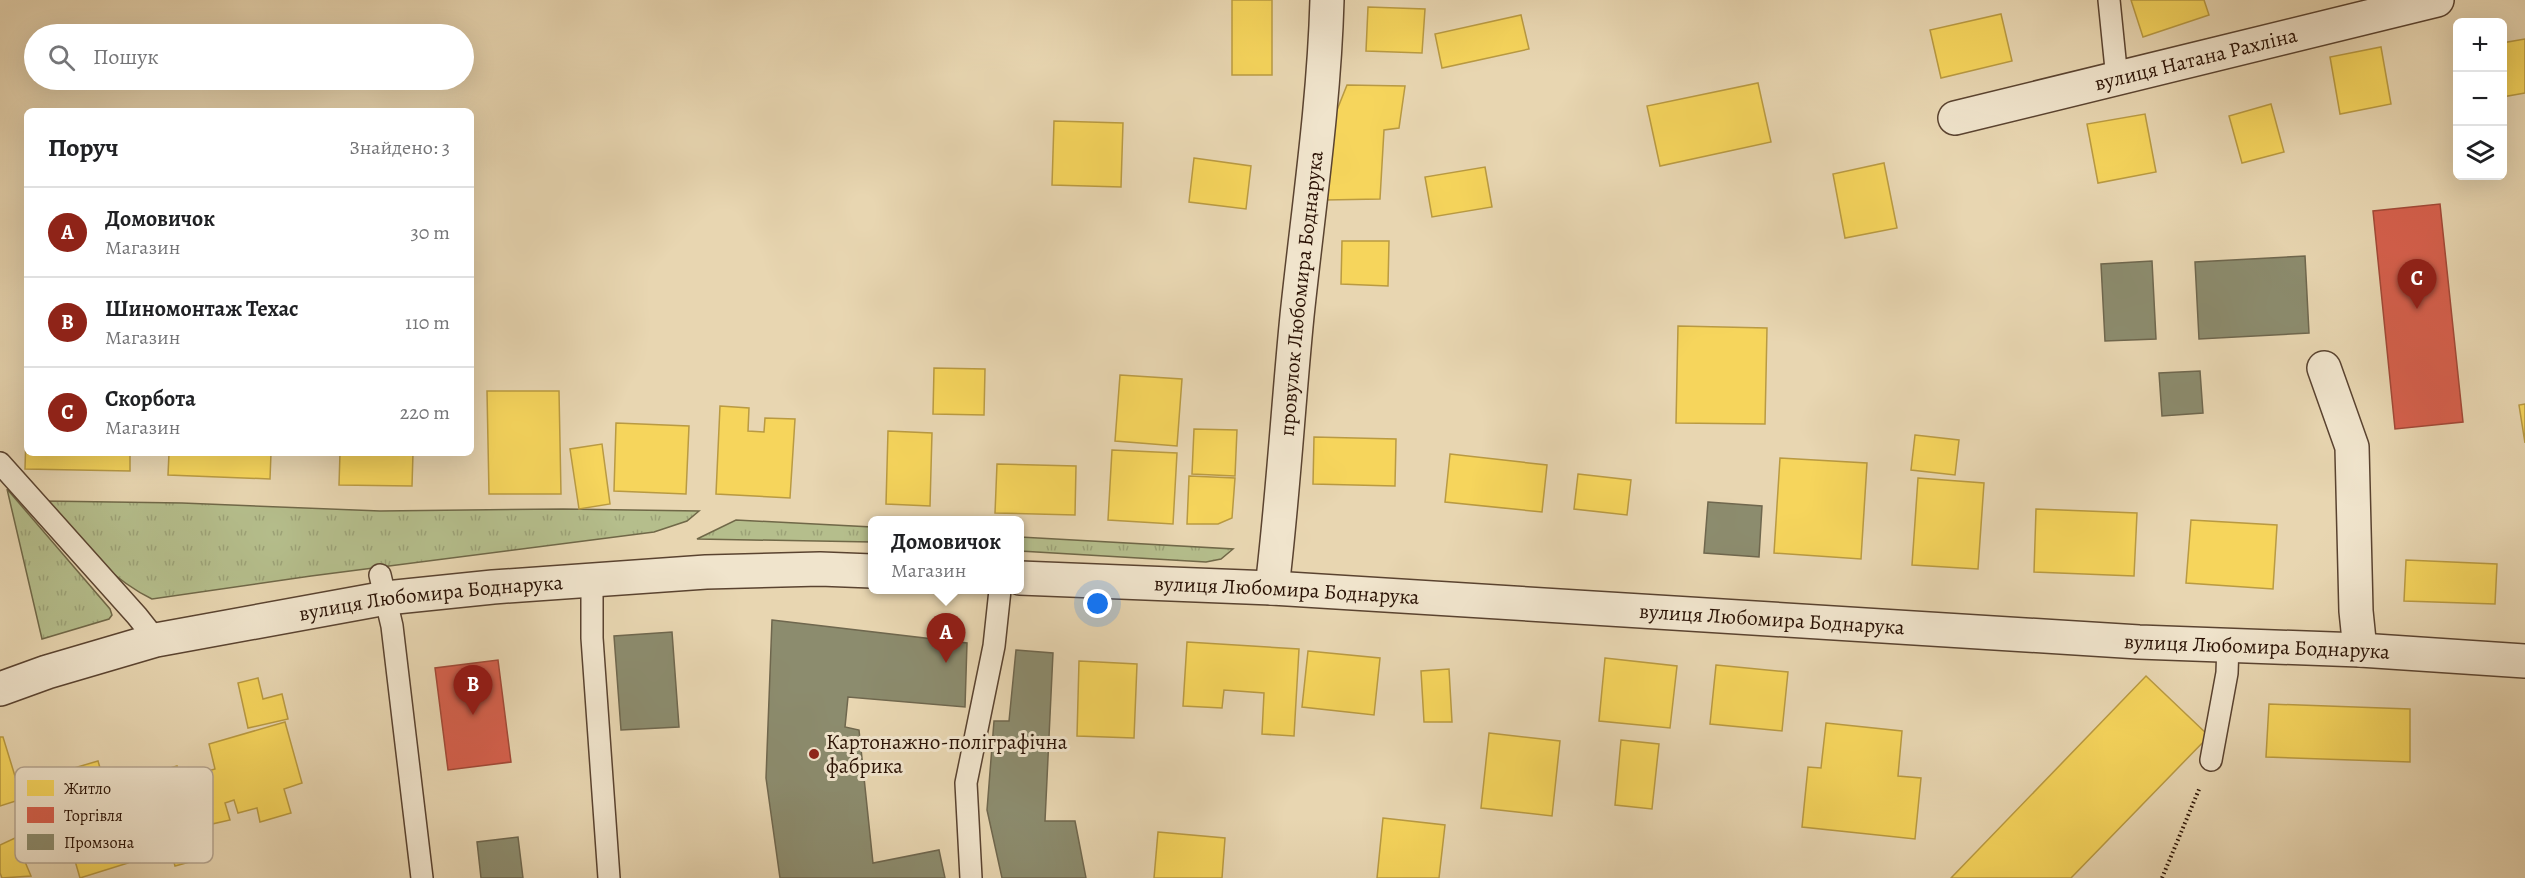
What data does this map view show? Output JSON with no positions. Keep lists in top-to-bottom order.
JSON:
{
  "streets": {
    "street": ["вулиця Натана Рахліна", "провулок Любомира Боднарука", "вулиця Любомира Боднарука"]
  },
  "crossings": [
    ["провулок Любомира Боднарука", "вулиця Любомира Боднарука"]
  ],
  "places": ["Картонажно-поліграфічна фабрика"],
  "legend": ["Житло", "Торгівля", "Промзона"],
  "page": {
    "map_buttons": ["+", "−"],
    "search": "Пошук",
    "heading": ["Поруч", "Знайдено: 3"],
    "list": [
      {
        "mark": "A",
        "name": "Домовичок",
        "note": "Магазин",
        "value": "30 m"
      },
      {
        "mark": "B",
        "name": "Шиномонтаж Техас",
        "note": "Магазин",
        "value": "110 m"
      },
      {
        "mark": "C",
        "name": "Скорбота",
        "note": "Магазин",
        "value": "220 m"
      }
    ],
    "pins": ["C", "A", "B"],
    "popup": ["Домовичок", "Магазин"]
  }
}
